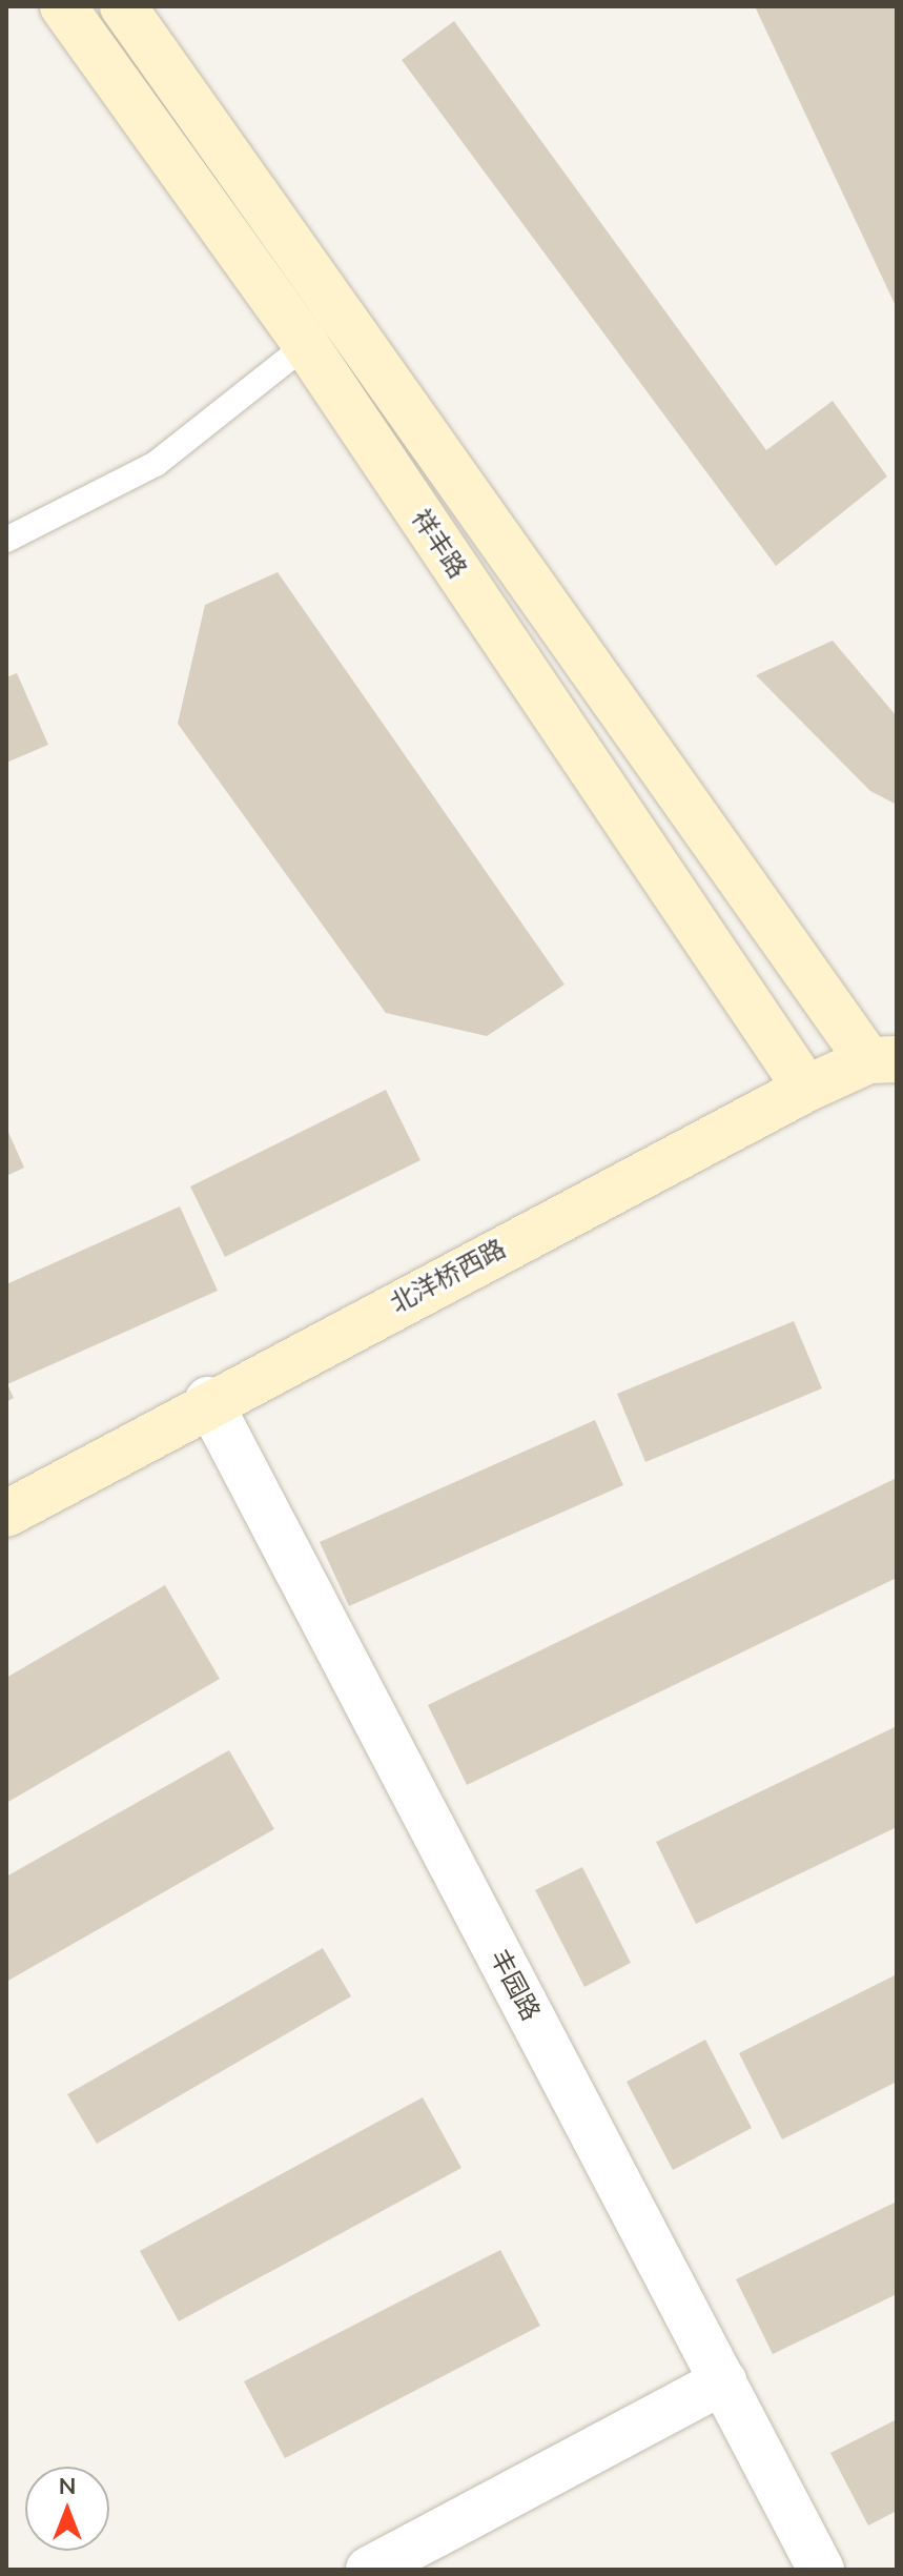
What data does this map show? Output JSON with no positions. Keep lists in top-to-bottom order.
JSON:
{
  "streets": {
    "main road": ["祥丰路", "北洋桥西路"],
    "street": ["丰园路"]
  },
  "crossings": [
    ["祥丰路", "北洋桥西路"],
    ["北洋桥西路", "丰园路"]
  ],
  "north": "top"
}
